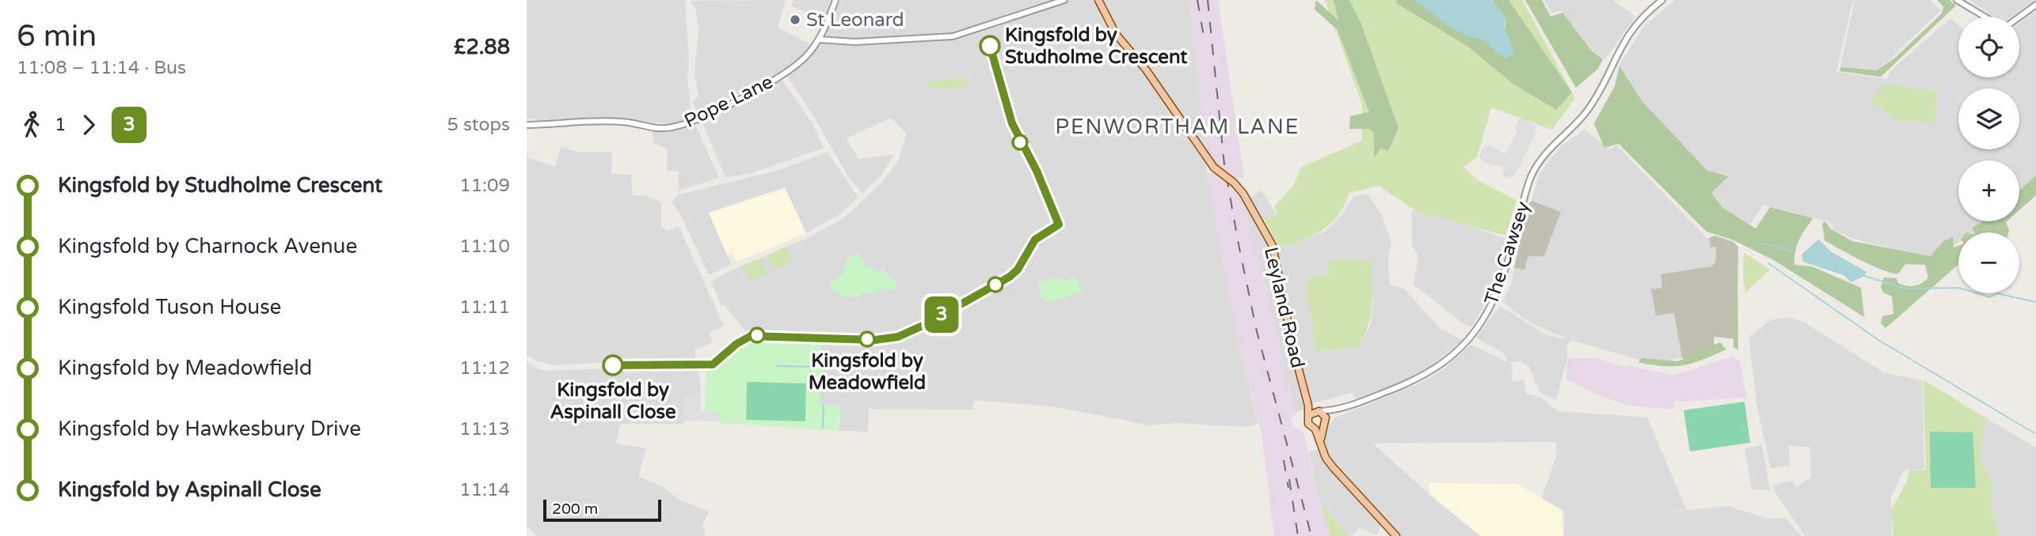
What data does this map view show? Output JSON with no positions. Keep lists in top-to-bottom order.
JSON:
{
  "streets": {
    "main road": ["Leyland Road"],
    "street": ["Pope Lane", "The Cawsey"]
  },
  "crossings": [
    ["The Cawsey", "Leyland Road"]
  ],
  "districts": ["PENWORTHAM LANE"],
  "places": [
    "St Leonard",
    "Kingsfold by Studholme Crescent",
    "Kingsfold by Meadowfield",
    "Kingsfold by Aspinall Close"
  ],
  "lines": ["bus line 3"],
  "scale_bar": "200 m",
  "page": {
    "heading": ["6 min", "11:08 – 11:14 · Bus", "£2.88"],
    "on_map": "3",
    "map_buttons": ["+", "−"],
    "legs": ["1", "3", "5 stops"],
    "list": [
      {
        "name": "Kingsfold by Studholme Crescent",
        "value": "11:09"
      },
      {
        "name": "Kingsfold by Charnock Avenue",
        "value": "11:10"
      },
      {
        "name": "Kingsfold Tuson House",
        "value": "11:11"
      },
      {
        "name": "Kingsfold by Meadowfield",
        "value": "11:12"
      },
      {
        "name": "Kingsfold by Hawkesbury Drive",
        "value": "11:13"
      },
      {
        "name": "Kingsfold by Aspinall Close",
        "value": "11:14"
      }
    ],
    "scale": "200 m"
  }
}
